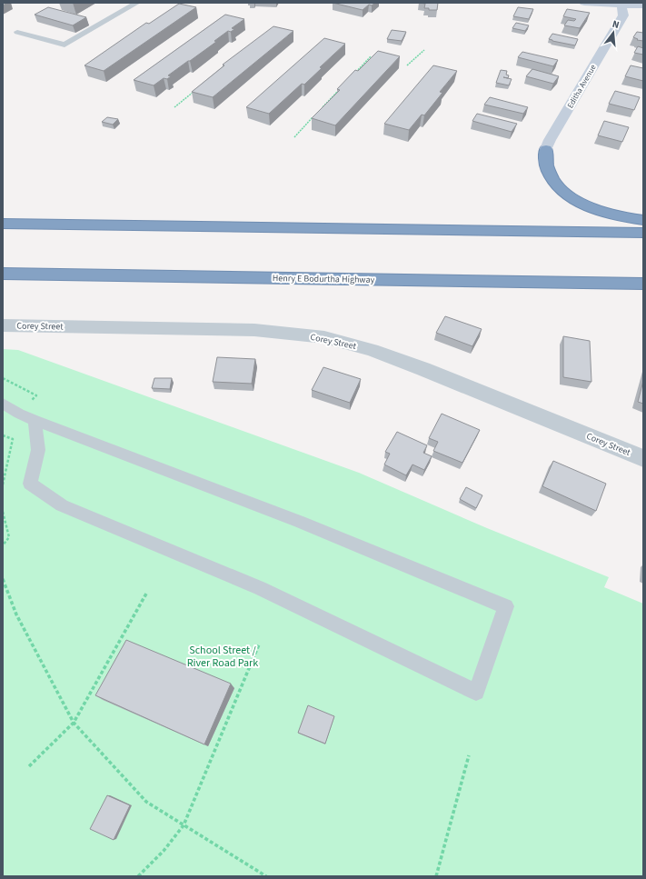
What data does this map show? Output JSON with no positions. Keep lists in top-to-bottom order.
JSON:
{
  "streets": {
    "highway": ["Henry E Bodurtha Highway"],
    "street": ["Editha Avenue", "Corey Street"]
  },
  "parks": ["School Street / River Road Park"],
  "north": "top"
}
